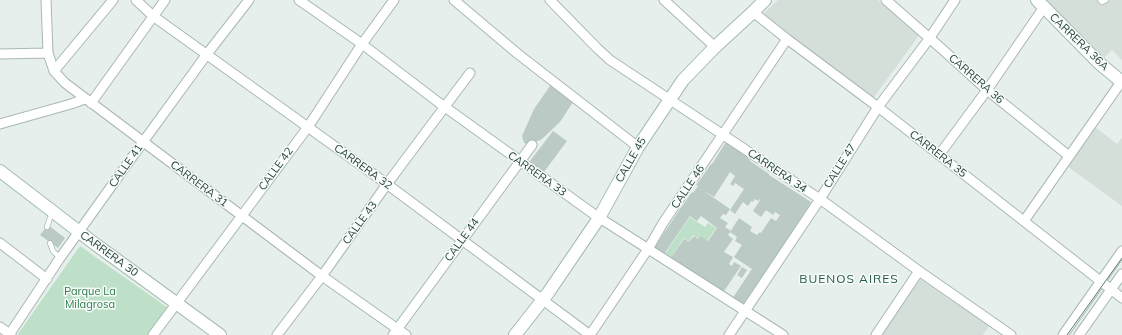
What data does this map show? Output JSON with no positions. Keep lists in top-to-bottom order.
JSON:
{
  "streets": {
    "main road": ["CARRERA 36A", "CALLE 45", "CARRERA 30"],
    "street": [
      "CARRERA 36",
      "CARRERA 35",
      "CALLE 41",
      "CALLE 47",
      "CARRERA 32",
      "CALLE 42",
      "CARRERA 34",
      "CARRERA 33",
      "CARRERA 31",
      "CALLE 46",
      "CALLE 43",
      "CALLE 44"
    ]
  },
  "crossings": [
    ["CARRERA 36", "CALLE 47"],
    ["CARRERA 35", "CALLE 45"],
    ["CARRERA 35", "CALLE 47"],
    ["CARRERA 35", "CALLE 46"],
    ["CALLE 45", "CARRERA 32"],
    ["CALLE 45", "CARRERA 34"],
    ["CALLE 45", "CARRERA 33"],
    ["CALLE 41", "CARRERA 32"],
    ["CALLE 41", "CARRERA 31"],
    ["CALLE 41", "CARRERA 30"],
    ["CALLE 47", "CARRERA 34"],
    ["CALLE 47", "CARRERA 33"],
    ["CARRERA 32", "CALLE 42"],
    ["CARRERA 32", "CALLE 46"],
    ["CARRERA 32", "CALLE 43"],
    ["CARRERA 32", "CALLE 44"],
    ["CALLE 42", "CARRERA 33"],
    ["CALLE 42", "CARRERA 31"],
    ["CALLE 42", "CARRERA 30"],
    ["CARRERA 34", "CALLE 46"],
    ["CARRERA 33", "CALLE 46"],
    ["CARRERA 33", "CALLE 43"],
    ["CARRERA 33", "CALLE 44"],
    ["CARRERA 31", "CALLE 43"],
    ["CARRERA 31", "CALLE 44"]
  ],
  "districts": ["BUENOS AIRES"],
  "parks": ["Parque La Milagrosa"]
}
